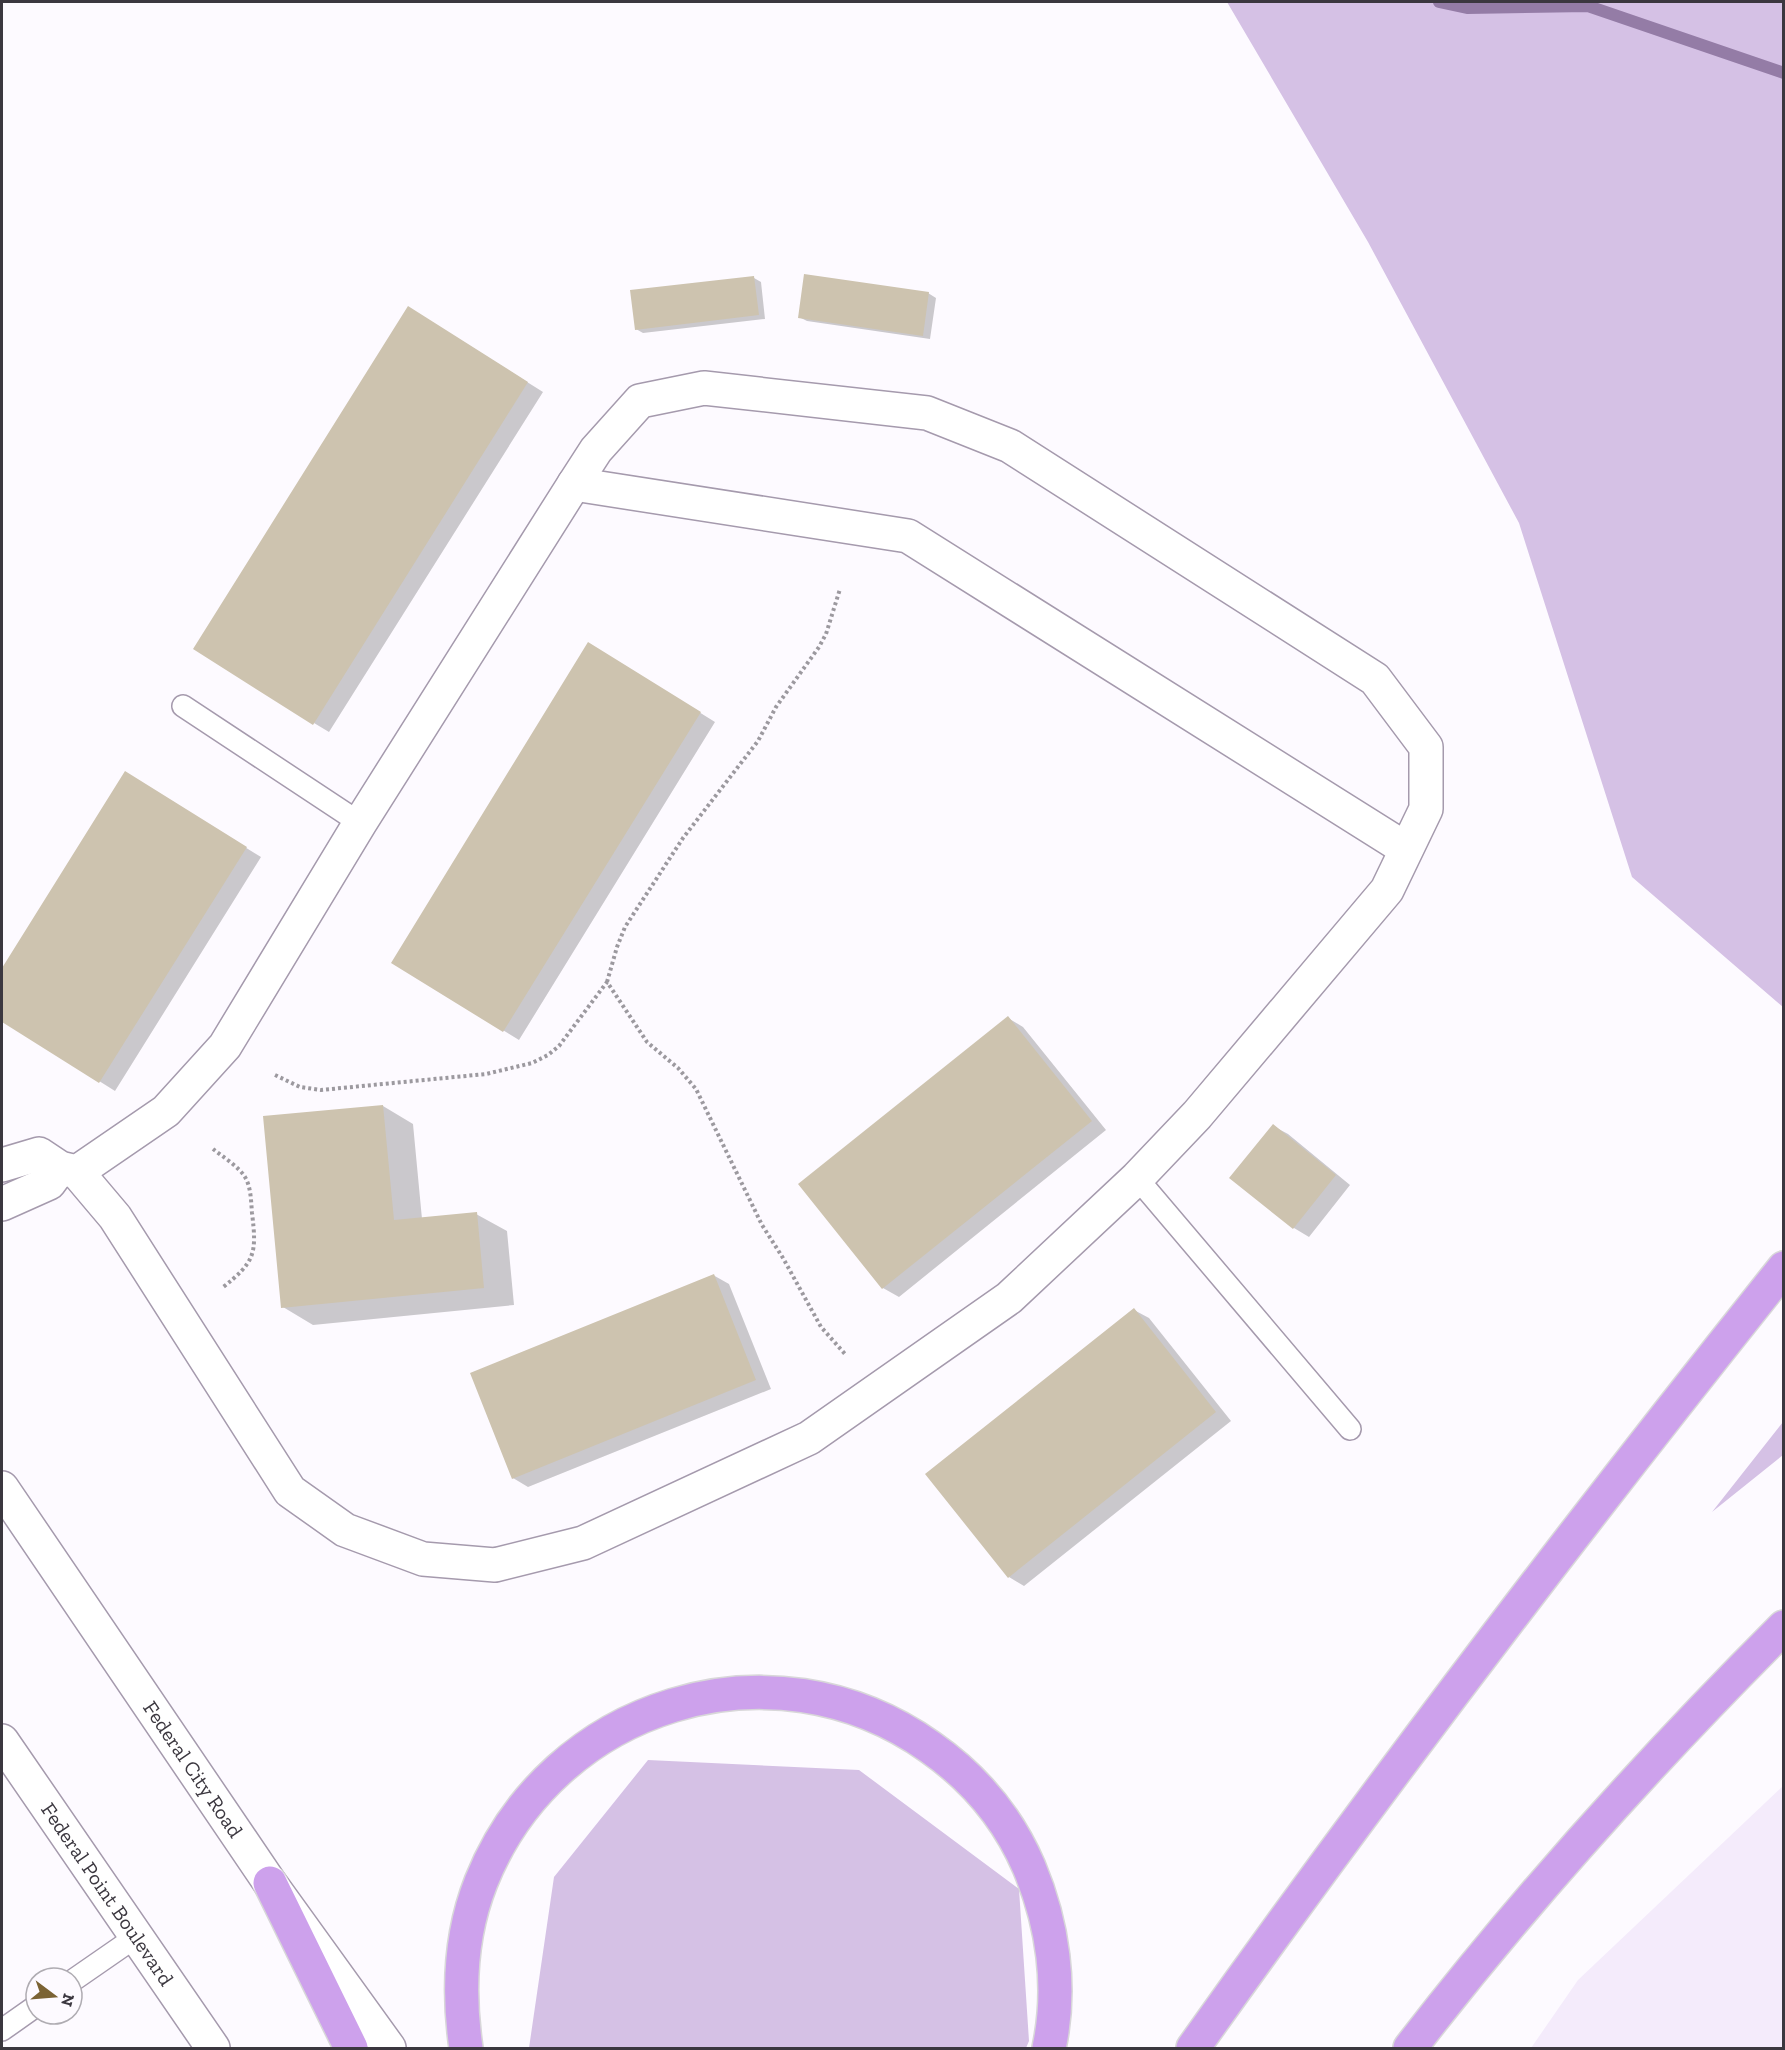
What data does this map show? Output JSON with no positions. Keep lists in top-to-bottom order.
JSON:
{
  "streets": {
    "street": ["Federal City Road", "Federal Point Boulevard"]
  },
  "north": "right"
}
